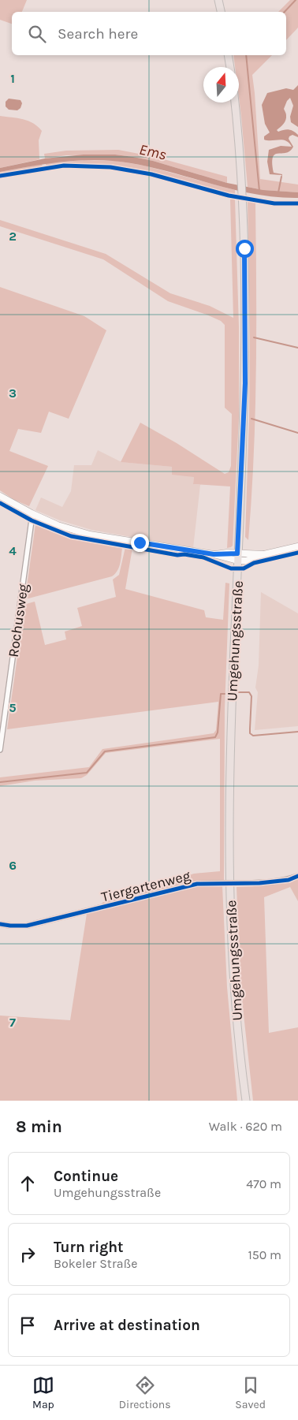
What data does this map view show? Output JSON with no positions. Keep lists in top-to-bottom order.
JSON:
{
  "streets": {
    "main road": ["Umgehungsstraße"],
    "street": ["Rochusweg", "Tiergartenweg"]
  },
  "water": ["Ems"],
  "north": "top",
  "page": {
    "search": "Search here",
    "heading": ["8 min", "Walk · 620 m"],
    "list": [
      ["Continue", "Umgehungsstraße", "470 m"],
      ["Turn right", "Bokeler Straße", "150 m"],
      "Arrive at destination"
    ],
    "nav": ["Map", "Directions", "Saved"]
  },
  "grid": {
    "rows": [
      "1",
      "2",
      "3",
      "4",
      "5",
      "6",
      "7"
    ]
  }
}
